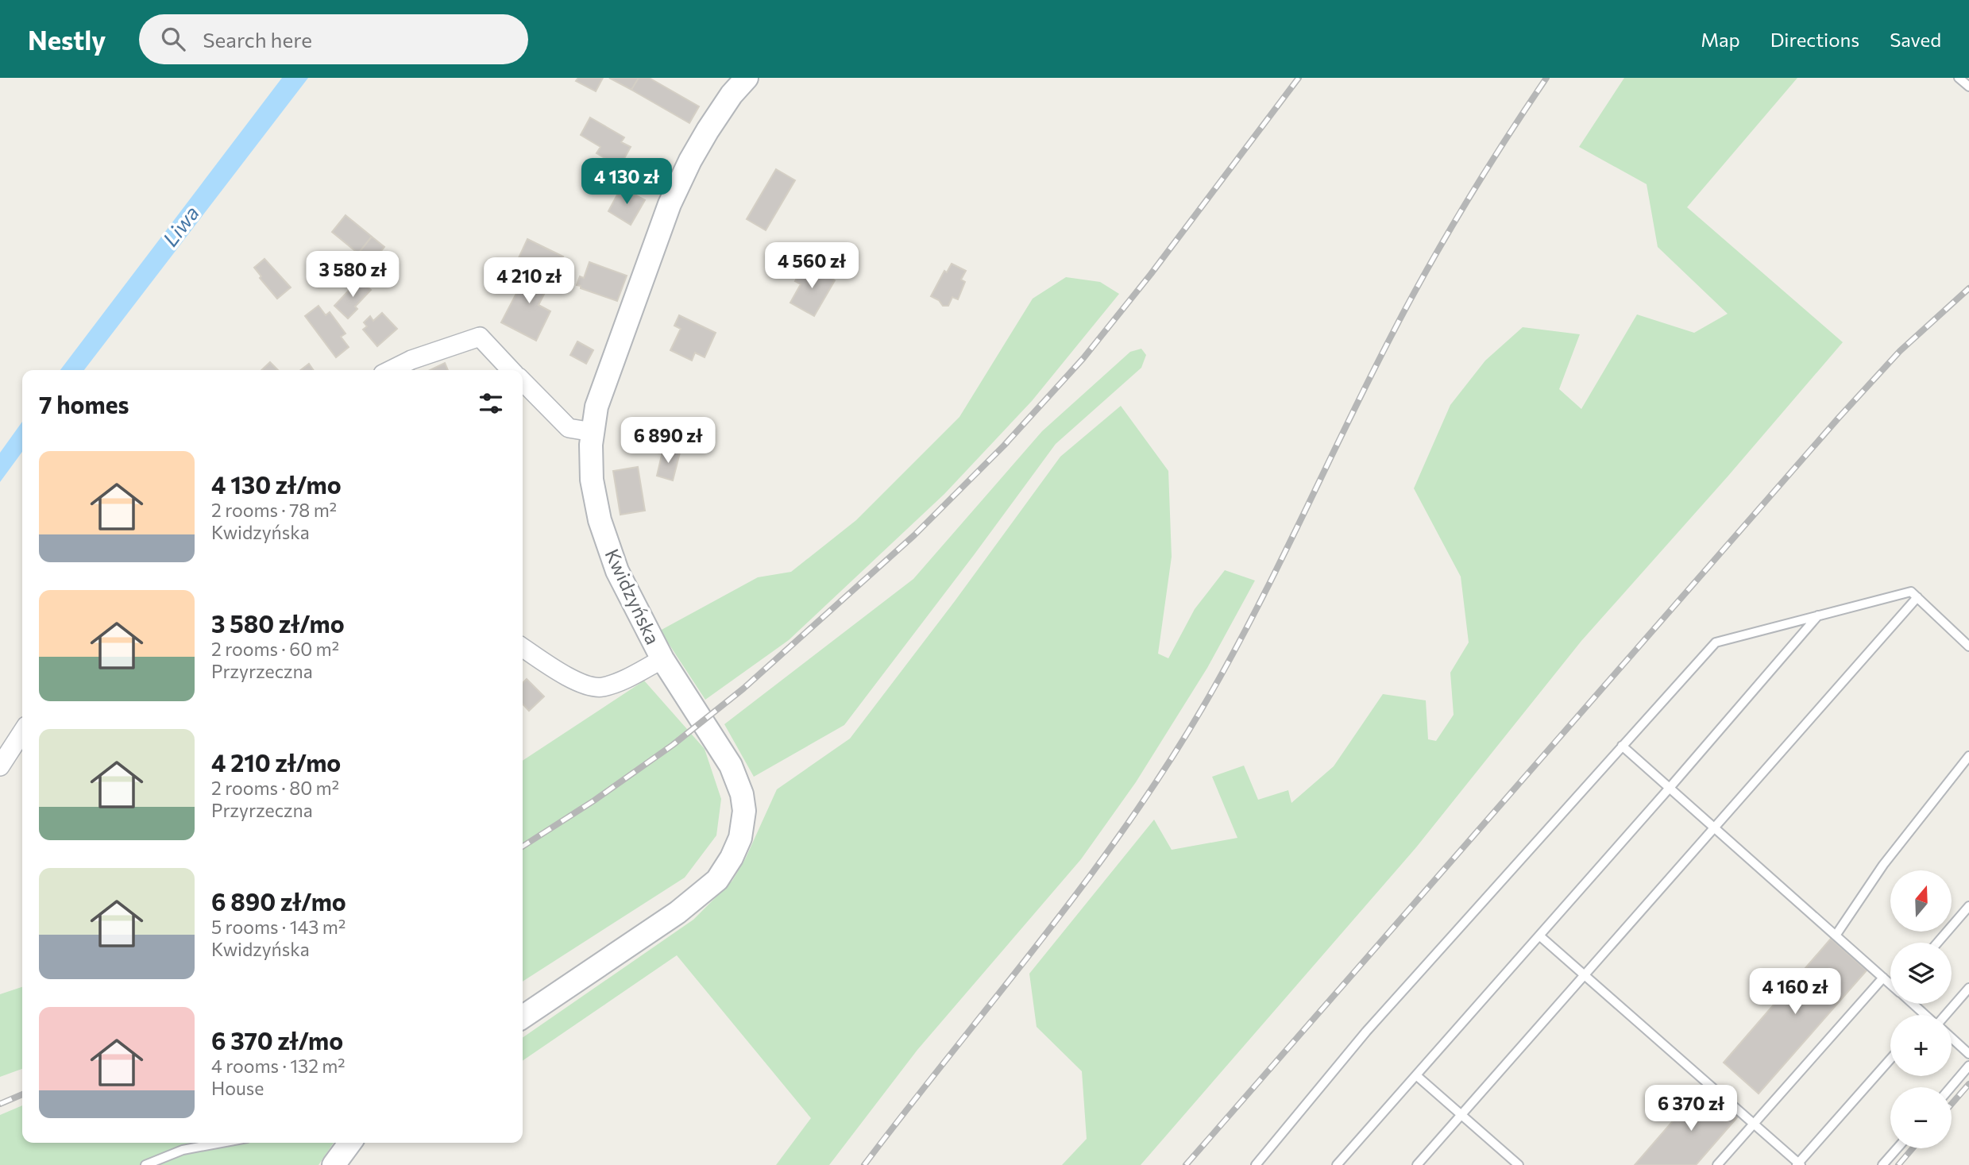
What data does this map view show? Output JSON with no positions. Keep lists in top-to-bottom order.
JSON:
{
  "streets": {
    "street": ["Kwidzyńska"]
  },
  "water": ["Liwa"],
  "north": "top",
  "page": {
    "header": "Nestly",
    "search": "Search here",
    "nav": ["Map", "Directions", "Saved"],
    "price": [
      "4 130 zł",
      "4 560 zł",
      "3 580 zł",
      "4 210 zł",
      "6 890 zł",
      "4 160 zł",
      "6 370 zł"
    ],
    "heading": "7 homes",
    "list": [
      {
        "name": "4 130 zł/mo",
        "note": "2 rooms · 78 m² · Kwidzyńska"
      },
      {
        "name": "3 580 zł/mo",
        "note": "2 rooms · 60 m² · Przyrzeczna"
      },
      {
        "name": "4 210 zł/mo",
        "note": "2 rooms · 80 m² · Przyrzeczna"
      },
      {
        "name": "6 890 zł/mo",
        "note": "5 rooms · 143 m² · Kwidzyńska"
      },
      {
        "name": "6 370 zł/mo",
        "note": "4 rooms · 132 m² · House"
      }
    ],
    "map_buttons": ["+", "−"]
  }
}
